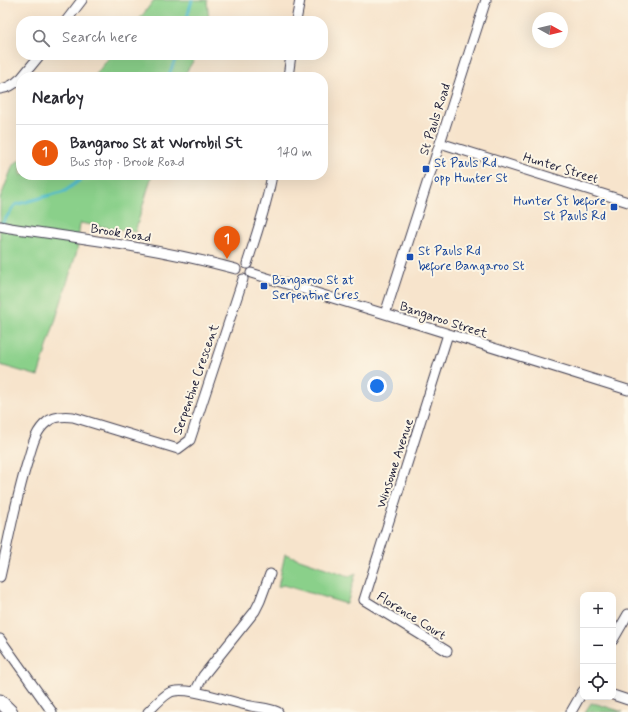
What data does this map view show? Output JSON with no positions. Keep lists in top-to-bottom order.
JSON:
{
  "streets": {
    "street": [
      "St Pauls Road",
      "Hunter Street",
      "Brook Road",
      "Bangaroo Street",
      "Serpentine Crescent",
      "Winsome Avenue",
      "Florence Court"
    ]
  },
  "crossings": [
    ["St Pauls Road", "Hunter Street"],
    ["St Pauls Road", "Bangaroo Street"],
    ["Brook Road", "Bangaroo Street"],
    ["Brook Road", "Serpentine Crescent"],
    ["Bangaroo Street", "Serpentine Crescent"],
    ["Bangaroo Street", "Winsome Avenue"],
    ["Winsome Avenue", "Florence Court"]
  ],
  "places": {
    "transit": [
      "St Pauls Rd opp Hunter St",
      "Hunter St before St Pauls Rd",
      "St Pauls Rd before Bangaroo St",
      "Bangaroo St at Serpentine Cres"
    ]
  },
  "north": "right",
  "page": {
    "search": "Search here",
    "heading": "Nearby",
    "list": [
      {
        "mark": "1",
        "name": "Bangaroo St at Worrobil St",
        "note": "Bus stop · Brook Road",
        "value": "140 m"
      }
    ],
    "pins": "1",
    "map_buttons": ["+", "−"]
  }
}
